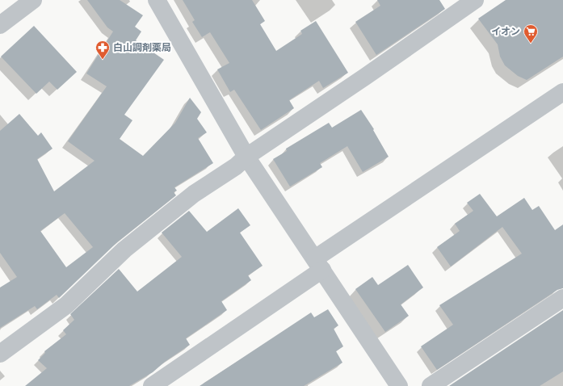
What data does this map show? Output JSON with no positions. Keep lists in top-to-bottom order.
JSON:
{
  "places": {
    "supermarket": ["イオン"],
    "pharmacy": ["白山調剤薬局"]
  }
}
